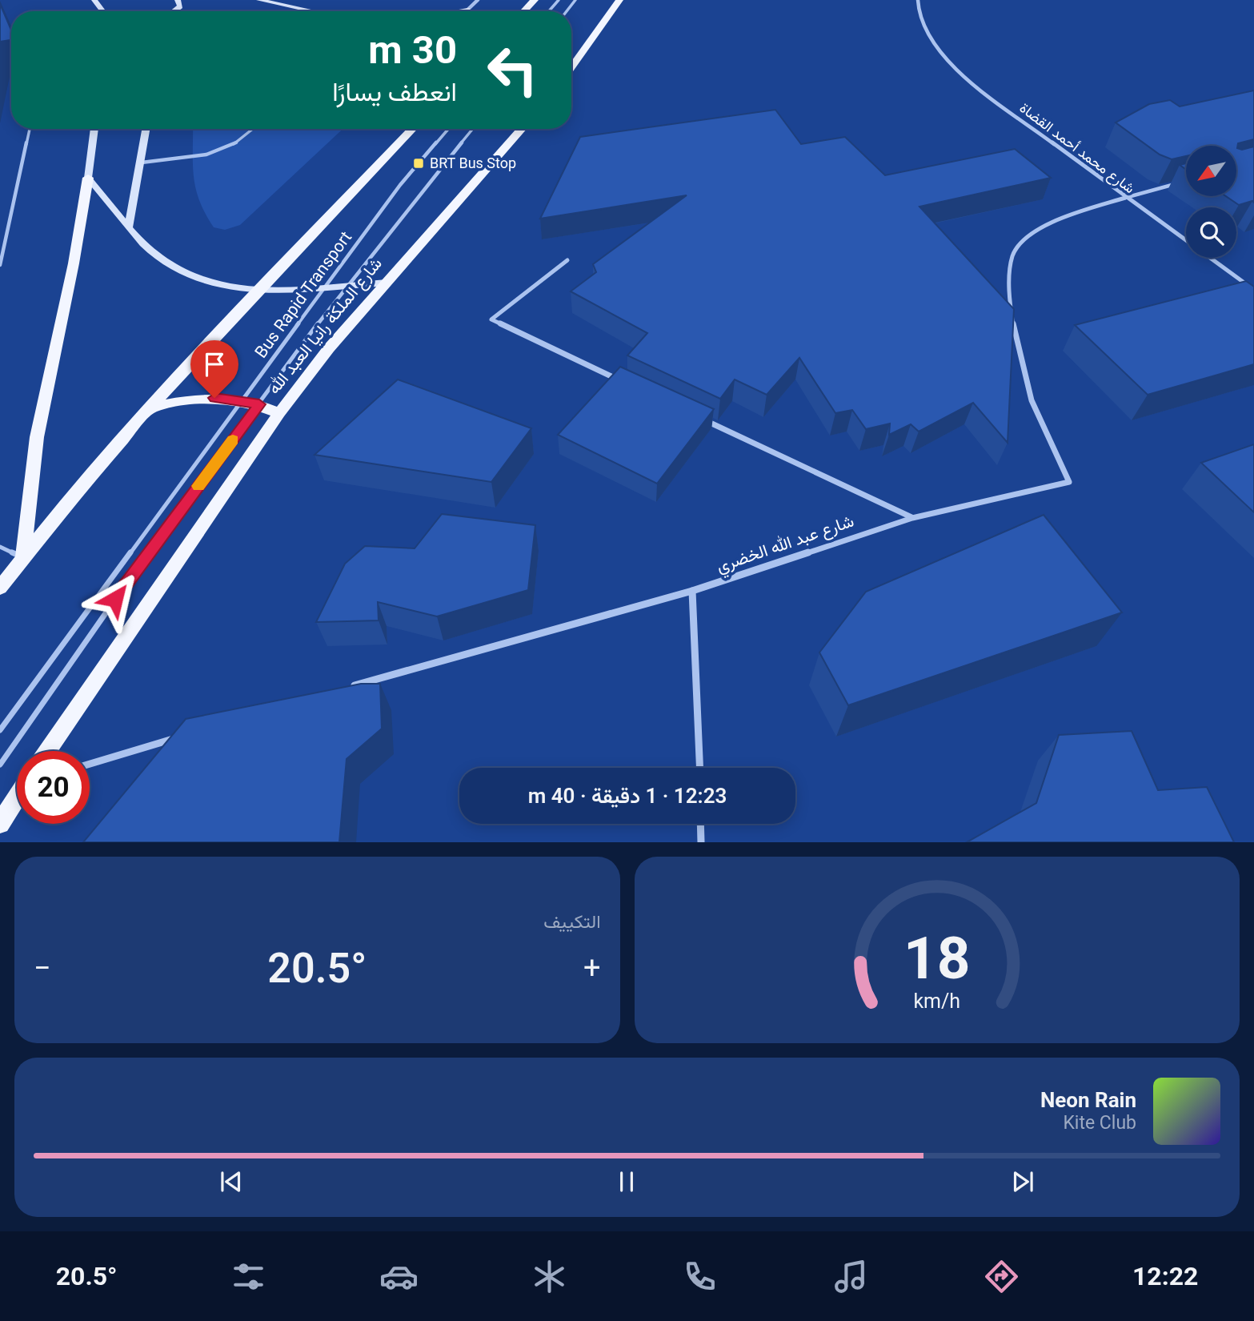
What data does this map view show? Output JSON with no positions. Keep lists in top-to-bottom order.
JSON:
{
  "streets": {
    "main road": ["شارع الملكة رانيا العبد الله"],
    "street": ["شارع محمد أحمد القضاة", "شارع عبد الله الخضري"],
    "lane": ["Bus Rapid Transport"]
  },
  "crossings": [
    ["شارع محمد أحمد القضاة", "شارع عبد الله الخضري"]
  ],
  "places": {
    "transit": ["BRT Bus Stop"]
  },
  "north": "bottom left",
  "page": {
    "turn": ["30 m", "انعطف يسارًا"],
    "limit": "20",
    "trip": "12:23 · 1 دقيقة · 40 m",
    "tile": "التكييف",
    "heat": ["−", "20.5°", "+"],
    "song": ["Neon Rain", "Kite Club"],
    "tabs": ["12:22", "20.5°"],
    "gauge": ["18", "km/h"]
  }
}
